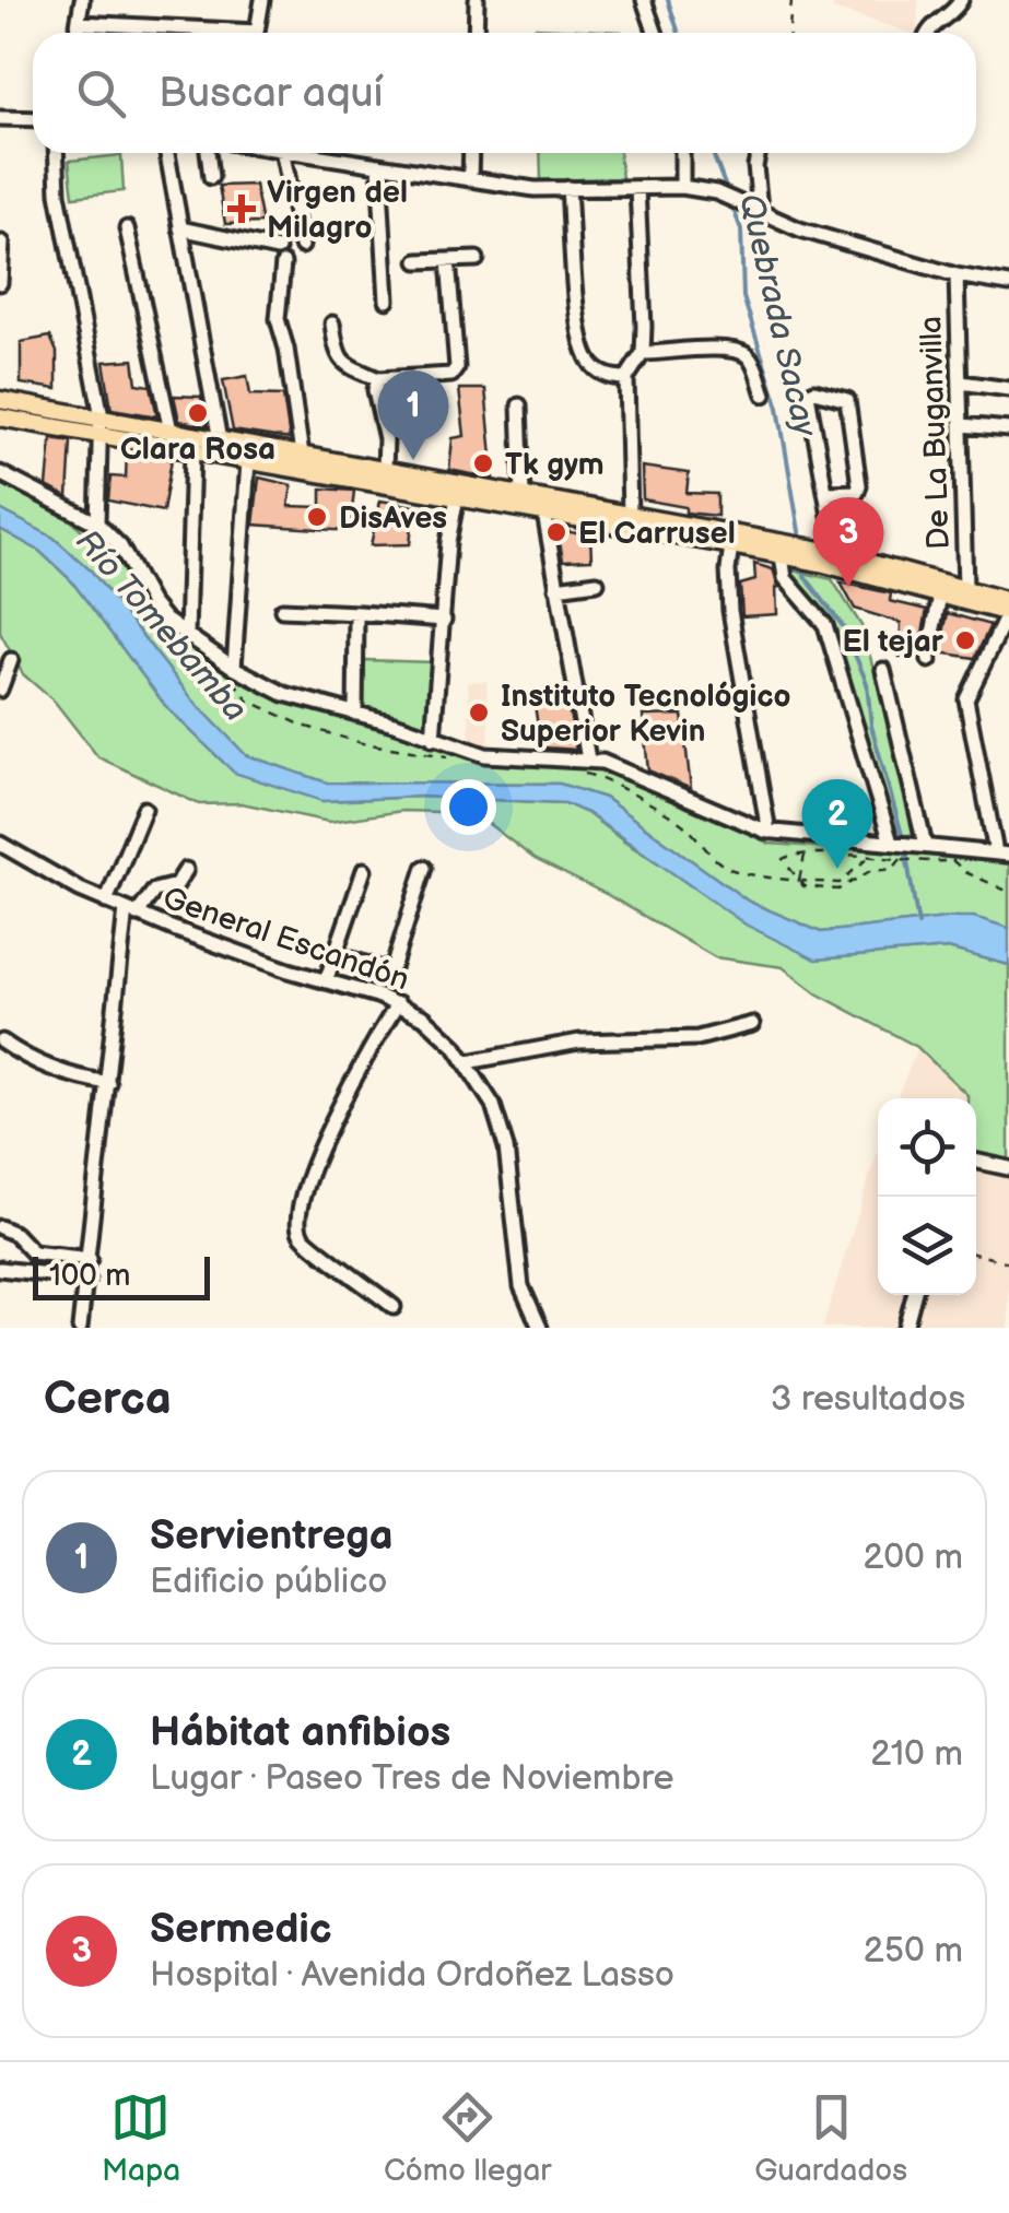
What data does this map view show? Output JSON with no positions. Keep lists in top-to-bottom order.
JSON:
{
  "streets": {
    "street": ["De La Buganvilla", "General Escandón"]
  },
  "water": ["Quebrada Sacay", "Río Tomebamba"],
  "places": {
    "health": ["Virgen del Milagro"],
    "other": [
      "Clara Rosa",
      "Tk gym",
      "DisAves",
      "El Carrusel",
      "El tejar",
      "Instituto Tecnológico Superior Kevin"
    ]
  },
  "scale_bar": "100 m",
  "page": {
    "search": "Buscar aquí",
    "pins": ["1", "3", "2"],
    "scale": "100 m",
    "heading": ["Cerca", "3 resultados"],
    "list": [
      {
        "mark": "1",
        "name": "Servientrega",
        "note": "Edificio público",
        "value": "200 m"
      },
      {
        "mark": "2",
        "name": "Hábitat anfibios",
        "note": "Lugar · Paseo Tres de Noviembre",
        "value": "210 m"
      },
      {
        "mark": "3",
        "name": "Sermedic",
        "note": "Hospital · Avenida Ordoñez Lasso",
        "value": "250 m"
      }
    ],
    "nav": ["Mapa", "Cómo llegar", "Guardados"]
  }
}
